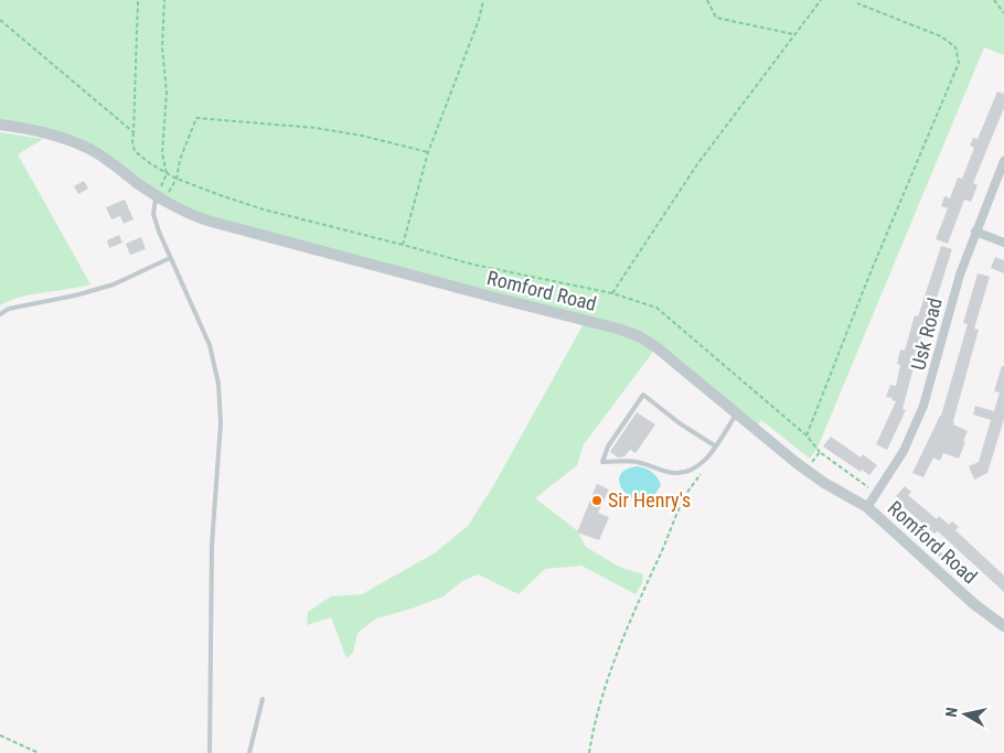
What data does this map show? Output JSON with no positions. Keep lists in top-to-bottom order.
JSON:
{
  "streets": {
    "street": ["Romford Road", "Usk Road"]
  },
  "crossings": [
    ["Romford Road", "Usk Road"]
  ],
  "places": ["Sir Henry's"],
  "north": "left"
}
